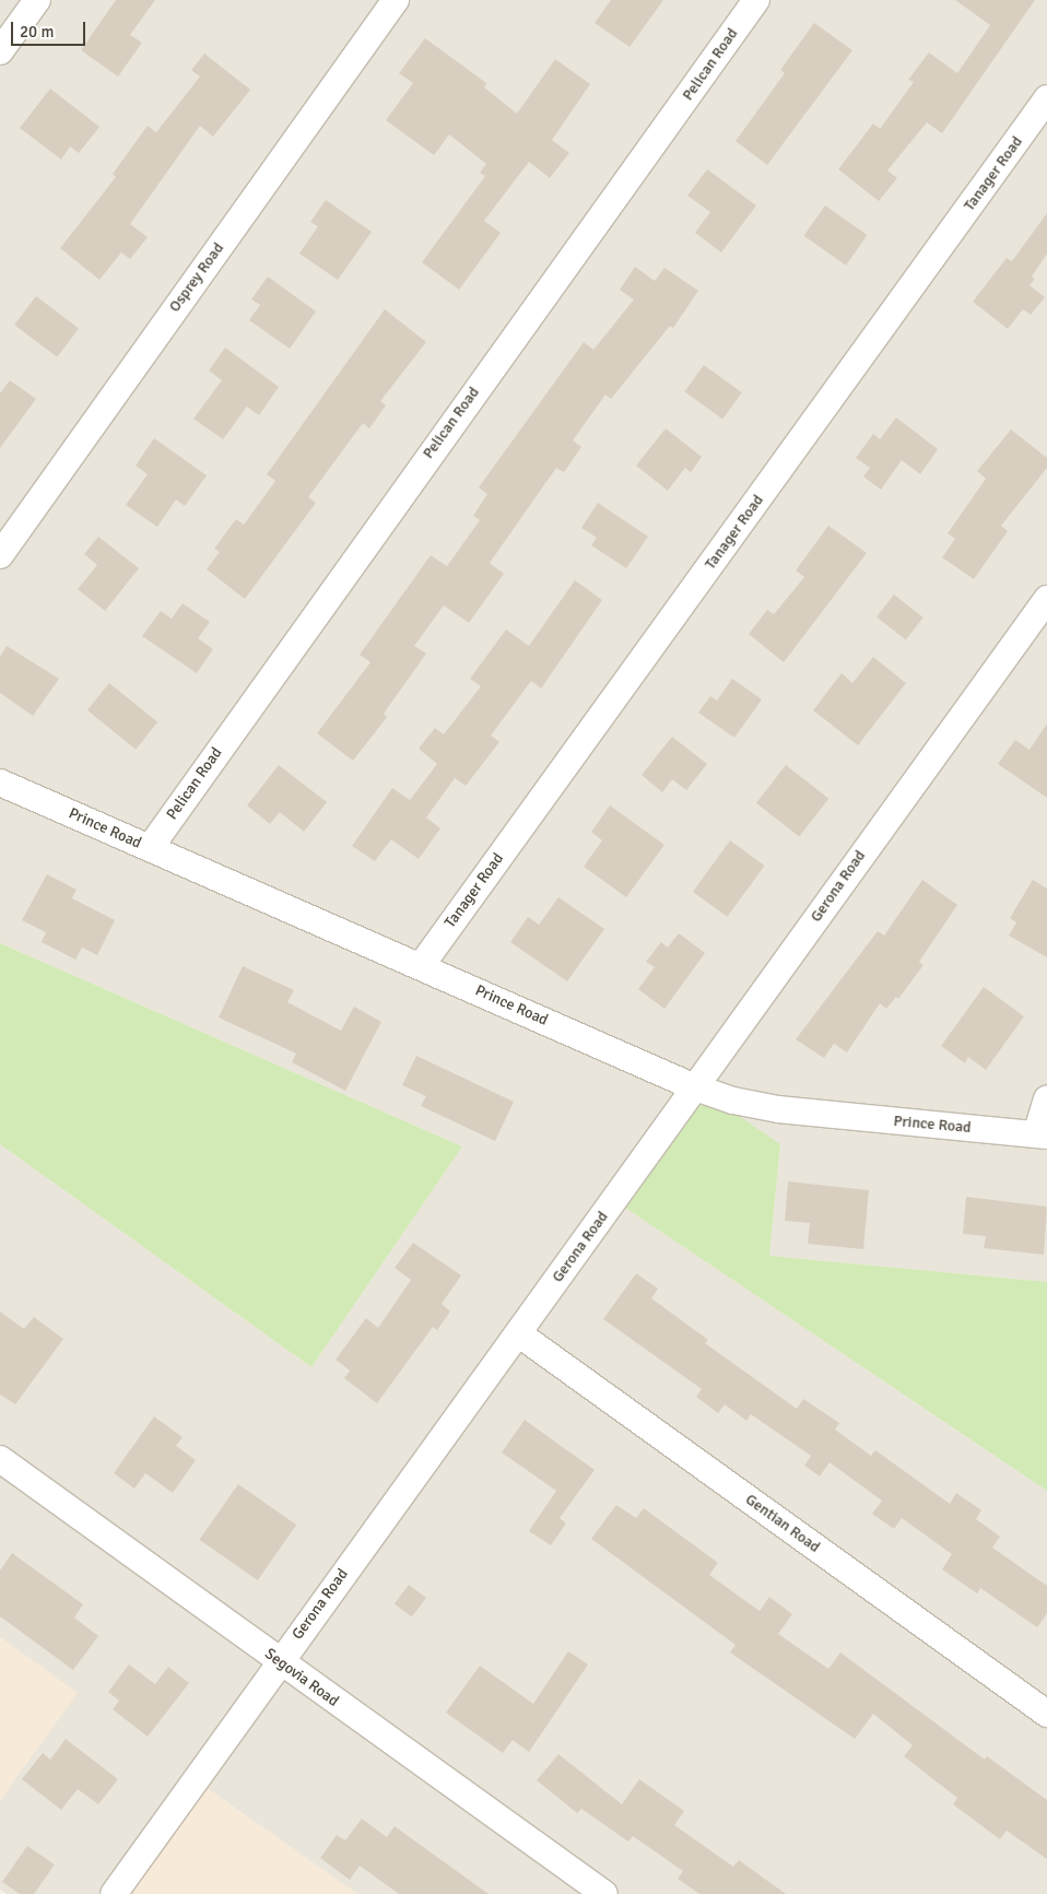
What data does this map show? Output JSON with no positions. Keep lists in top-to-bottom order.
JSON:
{
  "streets": {
    "street": [
      "Pelican Road",
      "Tanager Road",
      "Osprey Road",
      "Prince Road",
      "Gerona Road",
      "Gentian Road",
      "Segovia Road"
    ]
  },
  "crossings": [
    ["Pelican Road", "Prince Road"],
    ["Tanager Road", "Prince Road"],
    ["Prince Road", "Gerona Road"],
    ["Gerona Road", "Gentian Road"],
    ["Gerona Road", "Segovia Road"]
  ],
  "scale_bar": "20 m"
}
